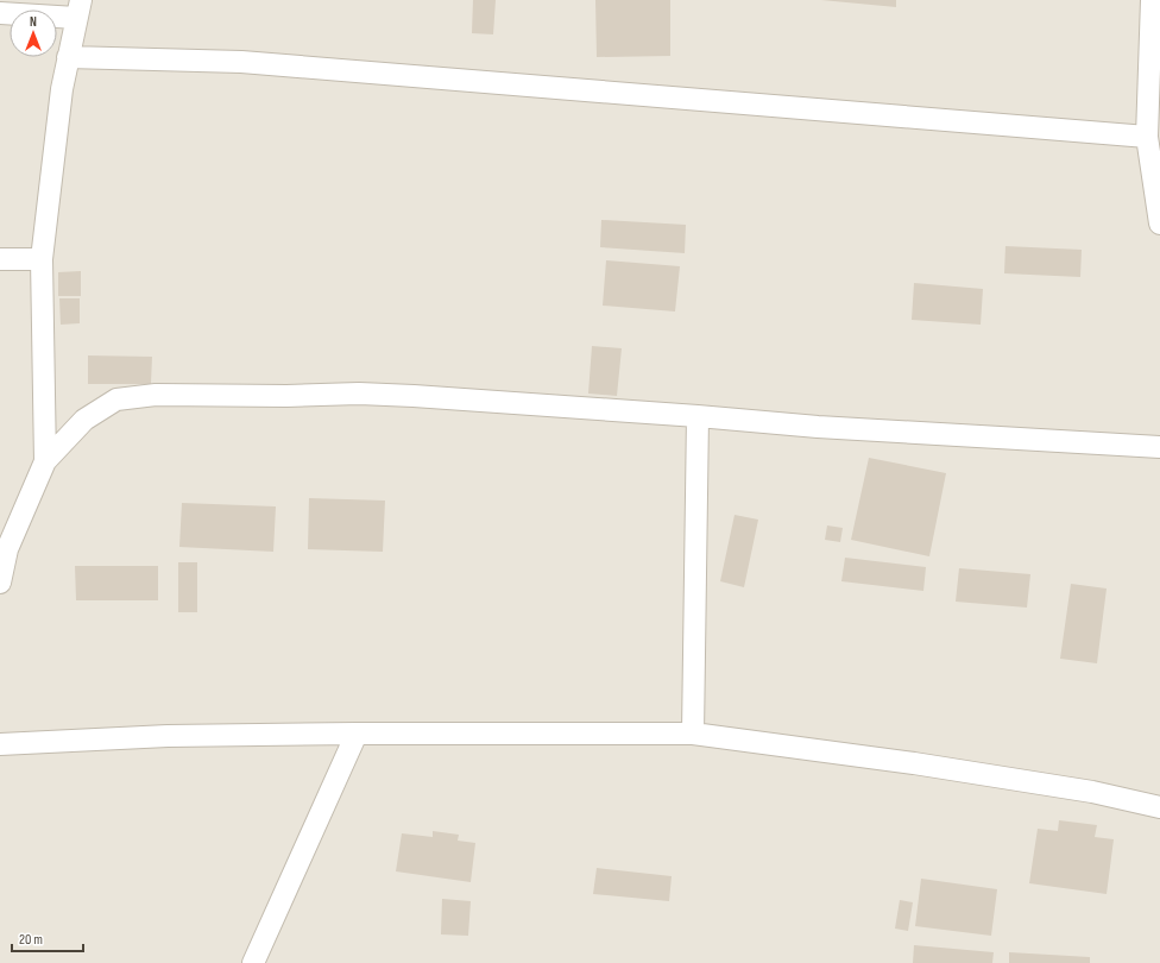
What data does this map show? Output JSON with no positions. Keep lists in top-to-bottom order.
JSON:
{
  "scale_bar": "20 m",
  "north": "top"
}
